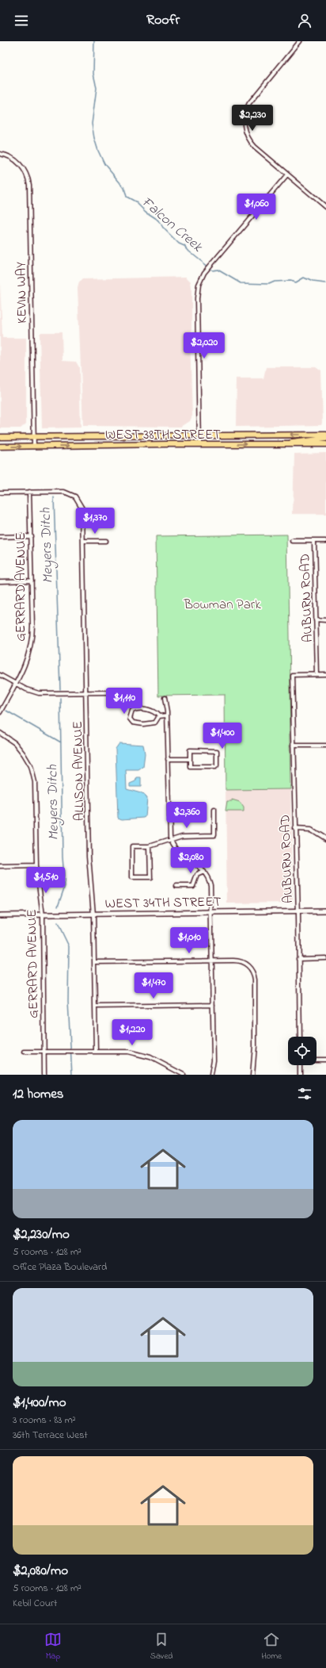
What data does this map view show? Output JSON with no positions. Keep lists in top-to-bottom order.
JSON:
{
  "streets": {
    "main road": ["WEST 38TH STREET"],
    "street": [
      "KEVIN WAY",
      "GERRARD AVENUE",
      "AUBURN ROAD",
      "ALLISON AVENUE",
      "WEST 34TH STREET"
    ]
  },
  "crossings": [
    ["KEVIN WAY", "WEST 38TH STREET"],
    ["GERRARD AVENUE", "ALLISON AVENUE"],
    ["GERRARD AVENUE", "WEST 34TH STREET"],
    ["AUBURN ROAD", "WEST 34TH STREET"],
    ["ALLISON AVENUE", "WEST 34TH STREET"]
  ],
  "water": ["Falcon Creek", "Meyers Ditch"],
  "parks": ["Bowman Park"],
  "page": {
    "header": "Roofr",
    "price": [
      "$2,230",
      "$1,060",
      "$2,020",
      "$1,370",
      "$1,110",
      "$1,400",
      "$2,360",
      "$2,080",
      "$1,510",
      "$1,010",
      "$1,470",
      "$1,220"
    ],
    "heading": "12 homes",
    "list": [
      {
        "name": "$2,230/mo",
        "note": "5 rooms · 128 m² · Office Plaza Boulevard"
      },
      {
        "name": "$1,400/mo",
        "note": "3 rooms · 83 m² · 36th Terrace West"
      },
      {
        "name": "$2,080/mo",
        "note": "5 rooms · 128 m² · Kebil Court"
      }
    ],
    "tabs": ["Map", "Saved", "Home"]
  }
}
